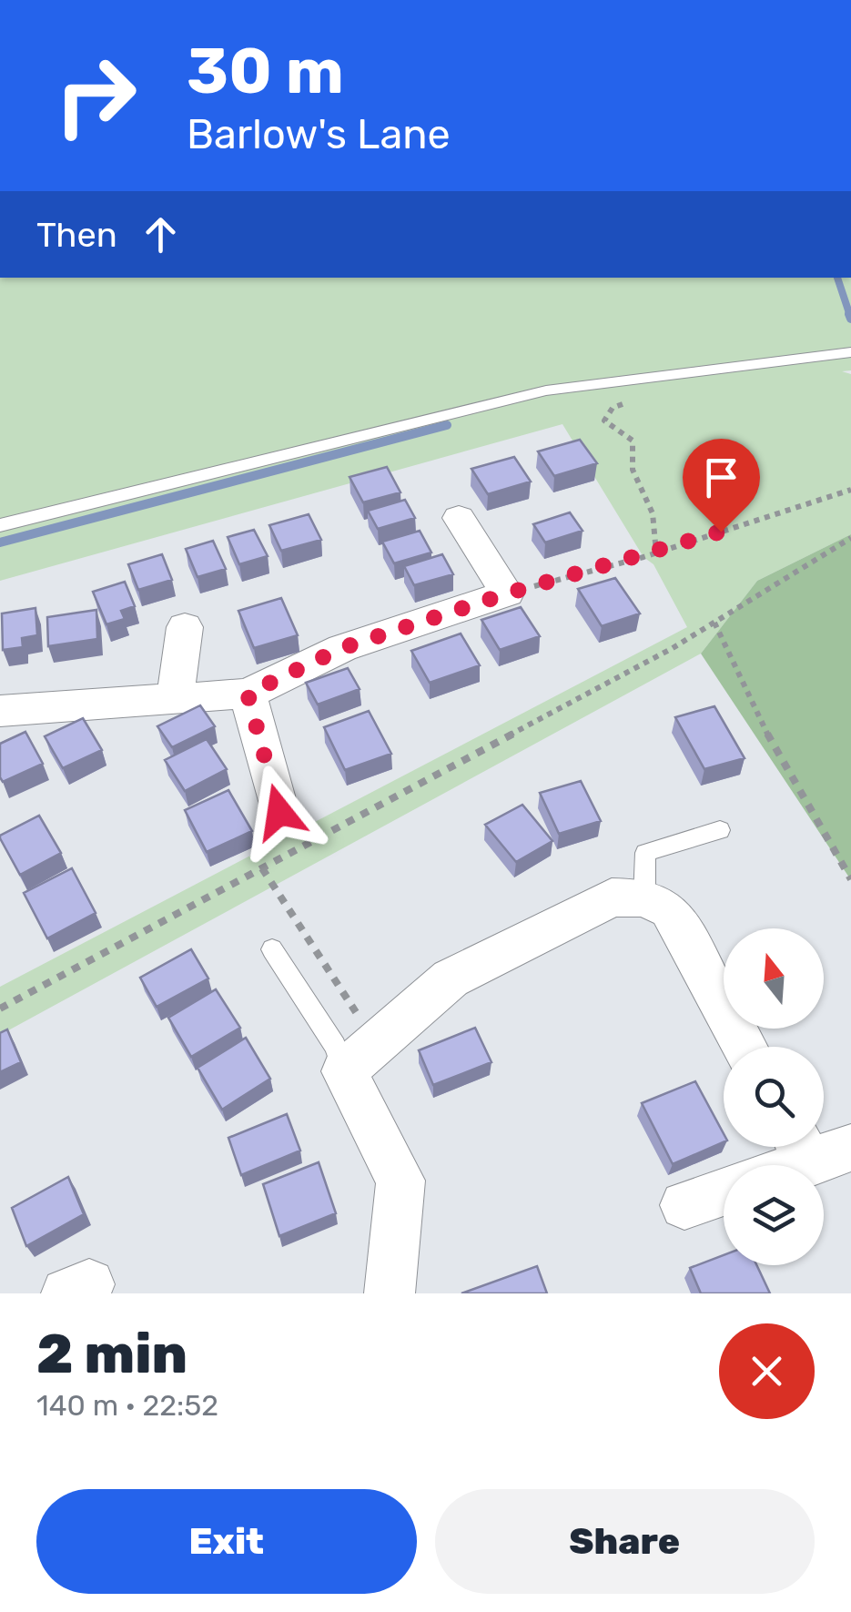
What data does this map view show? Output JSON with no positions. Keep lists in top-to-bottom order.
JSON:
{
  "north": "top",
  "page": {
    "turn": ["30 m", "Barlow's Lane"],
    "then": "Then",
    "heading": ["2 min", "140 m · 22:52"],
    "buttons": ["Exit", "Share"]
  }
}
